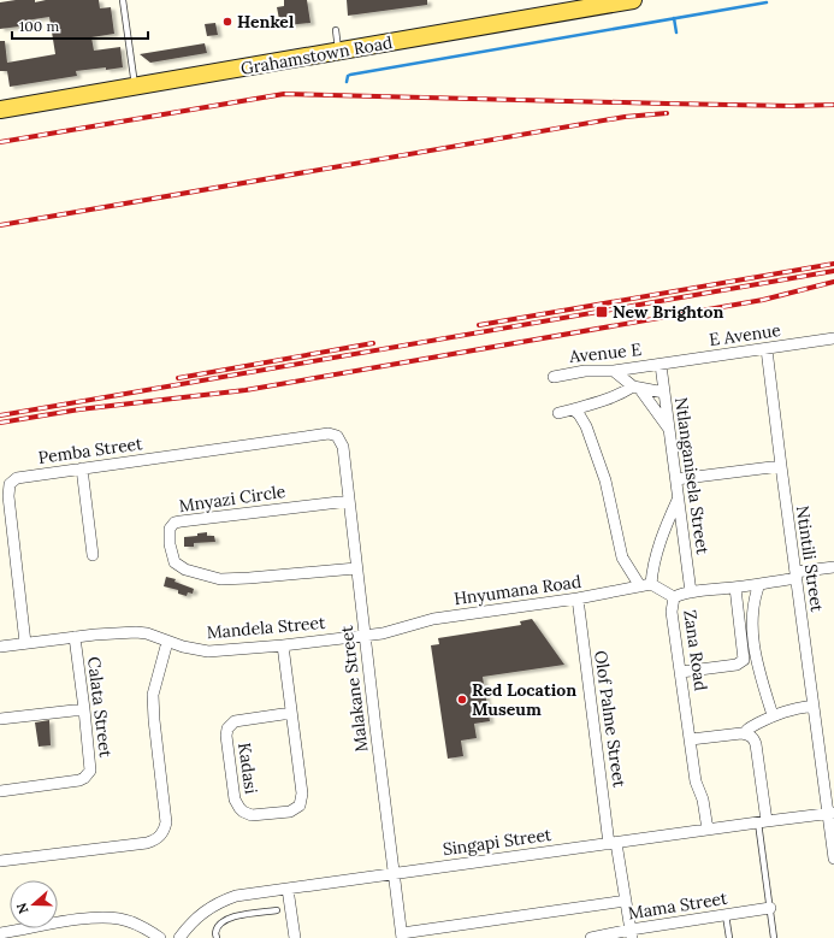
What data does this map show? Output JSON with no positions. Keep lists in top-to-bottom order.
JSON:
{
  "streets": {
    "main road": ["Grahamstown Road"],
    "street": [
      "E Avenue",
      "Avenue E",
      "Pemba Street",
      "Ntlanganisela Street",
      "Mnyazi Circle",
      "Ntintili Street",
      "Hnyumana Road",
      "Mandela Street",
      "Zana Road",
      "Malakane Street",
      "Calata Street",
      "Olof Palme Street",
      "Kadasi",
      "Singapi Street",
      "Mama Street"
    ]
  },
  "crossings": [
    ["E Avenue", "Avenue E"],
    ["E Avenue", "Ntlanganisela Street"],
    ["E Avenue", "Ntintili Street"],
    ["Avenue E", "Ntlanganisela Street"],
    ["Pemba Street", "Mandela Street"],
    ["Pemba Street", "Malakane Street"],
    ["Ntlanganisela Street", "Zana Road"],
    ["Mnyazi Circle", "Malakane Street"],
    ["Ntintili Street", "Zana Road"],
    ["Ntintili Street", "Singapi Street"],
    ["Hnyumana Road", "Mandela Street"],
    ["Hnyumana Road", "Malakane Street"],
    ["Hnyumana Road", "Olof Palme Street"],
    ["Mandela Street", "Malakane Street"],
    ["Mandela Street", "Calata Street"],
    ["Mandela Street", "Kadasi"],
    ["Zana Road", "Singapi Street"],
    ["Malakane Street", "Singapi Street"],
    ["Olof Palme Street", "Singapi Street"],
    ["Olof Palme Street", "Mama Street"]
  ],
  "places": {
    "other": ["Henkel", "Red Location Museum"],
    "transit": ["New Brighton"]
  },
  "scale_bar": "100 m",
  "north": "left"
}
